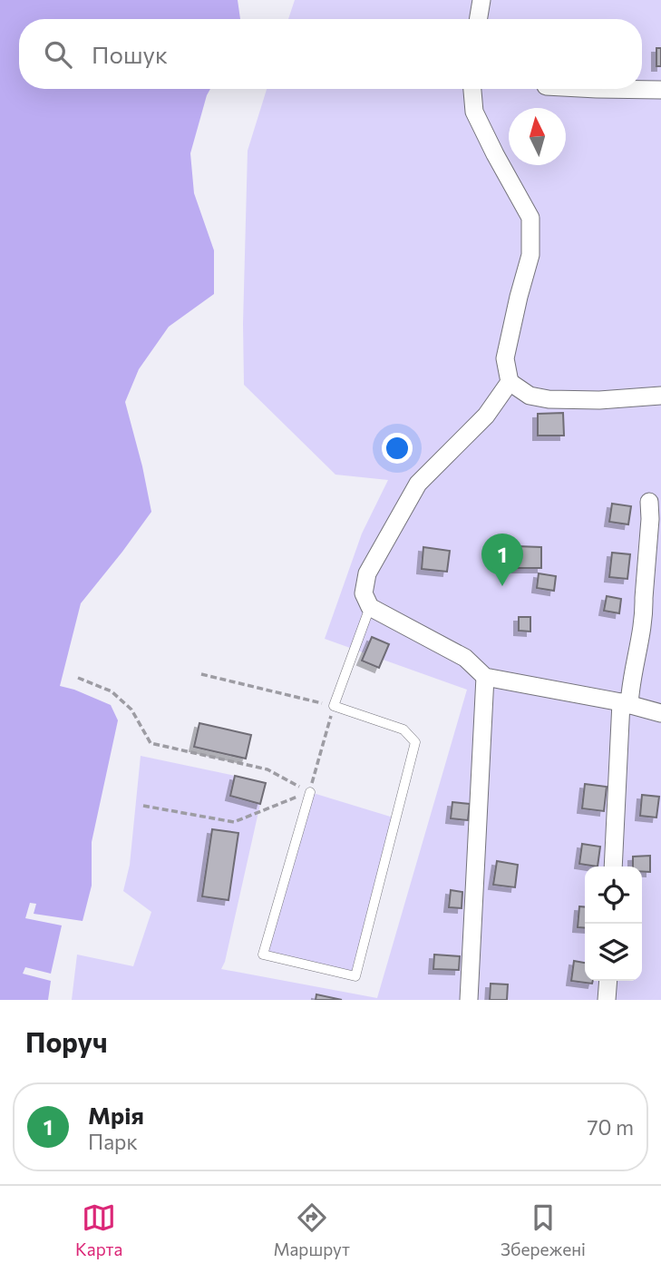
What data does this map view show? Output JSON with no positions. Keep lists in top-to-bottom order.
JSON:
{
  "north": "top",
  "page": {
    "search": "Пошук",
    "pins": "1",
    "heading": "Поруч",
    "list": [
      {
        "mark": "1",
        "name": "Мрія",
        "note": "Парк",
        "value": "70 m"
      }
    ],
    "nav": ["Карта", "Маршрут", "Збережені"]
  }
}
